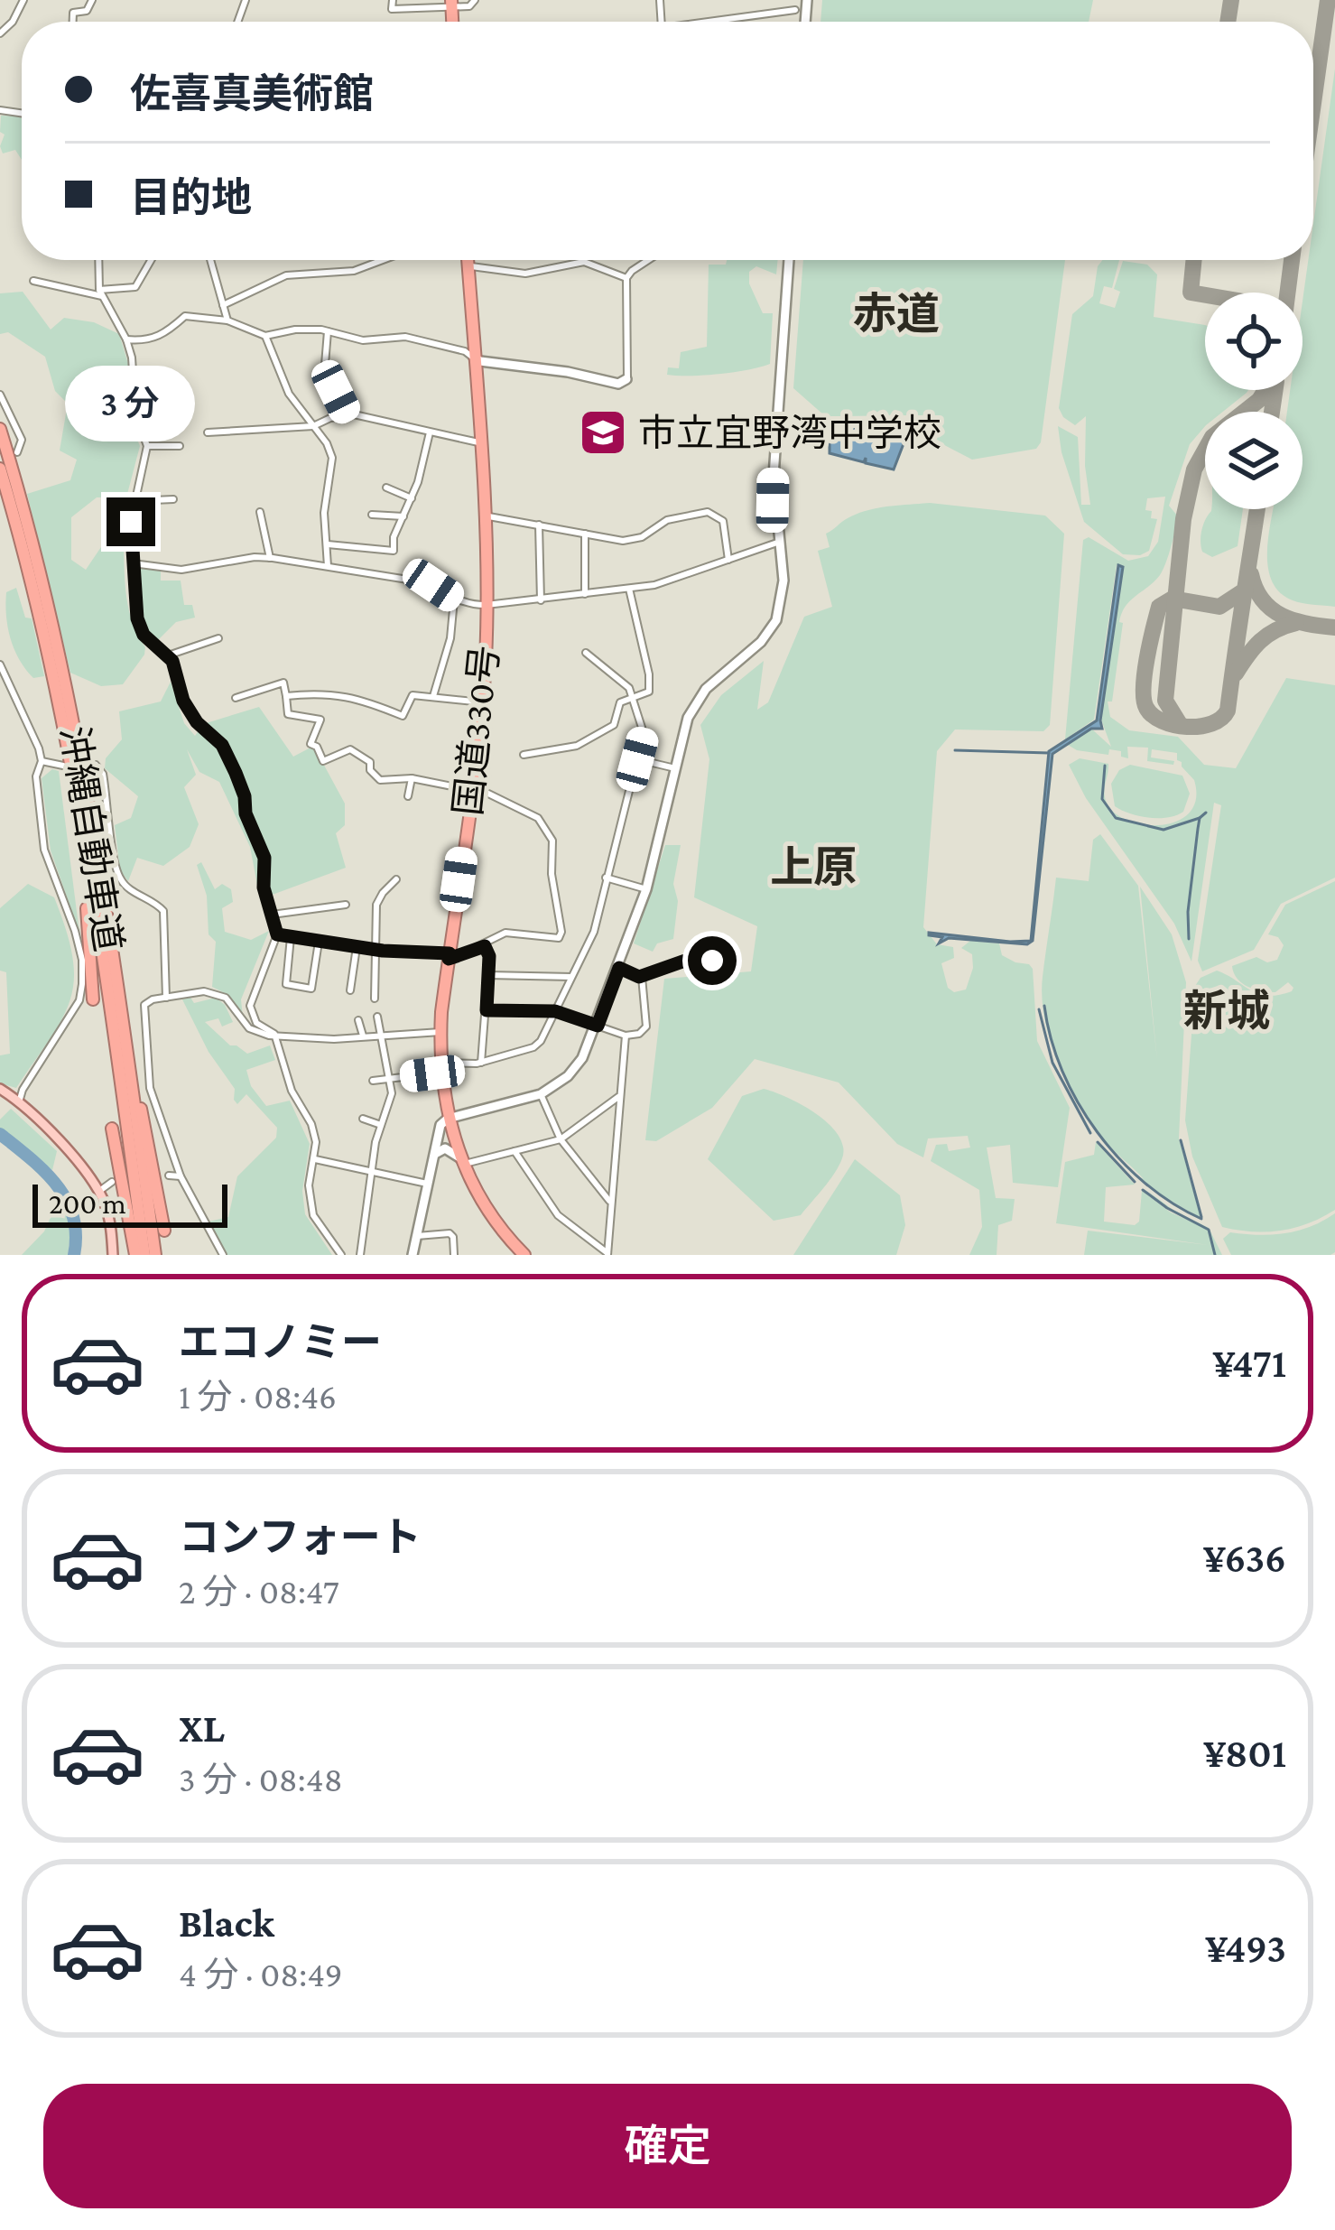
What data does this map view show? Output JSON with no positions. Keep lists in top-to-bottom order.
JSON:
{
  "streets": {
    "highway": ["国道330号", "沖縄自動車道"]
  },
  "districts": ["赤道", "上原", "新城"],
  "places": {
    "school or university": ["市立宜野湾中学校"]
  },
  "scale_bar": "200 m",
  "page": {
    "banner": ["佐喜真美術館", "目的地"],
    "bubble": "3 分",
    "scale": "200 m",
    "list": [
      {
        "name": "エコノミー",
        "note": "1 分 · 08:46",
        "value": "¥471"
      },
      {
        "name": "コンフォート",
        "note": "2 分 · 08:47",
        "value": "¥636"
      },
      {
        "name": "XL",
        "note": "3 分 · 08:48",
        "value": "¥801"
      },
      {
        "name": "Black",
        "note": "4 分 · 08:49",
        "value": "¥493"
      }
    ],
    "buttons": "確定"
  }
}
